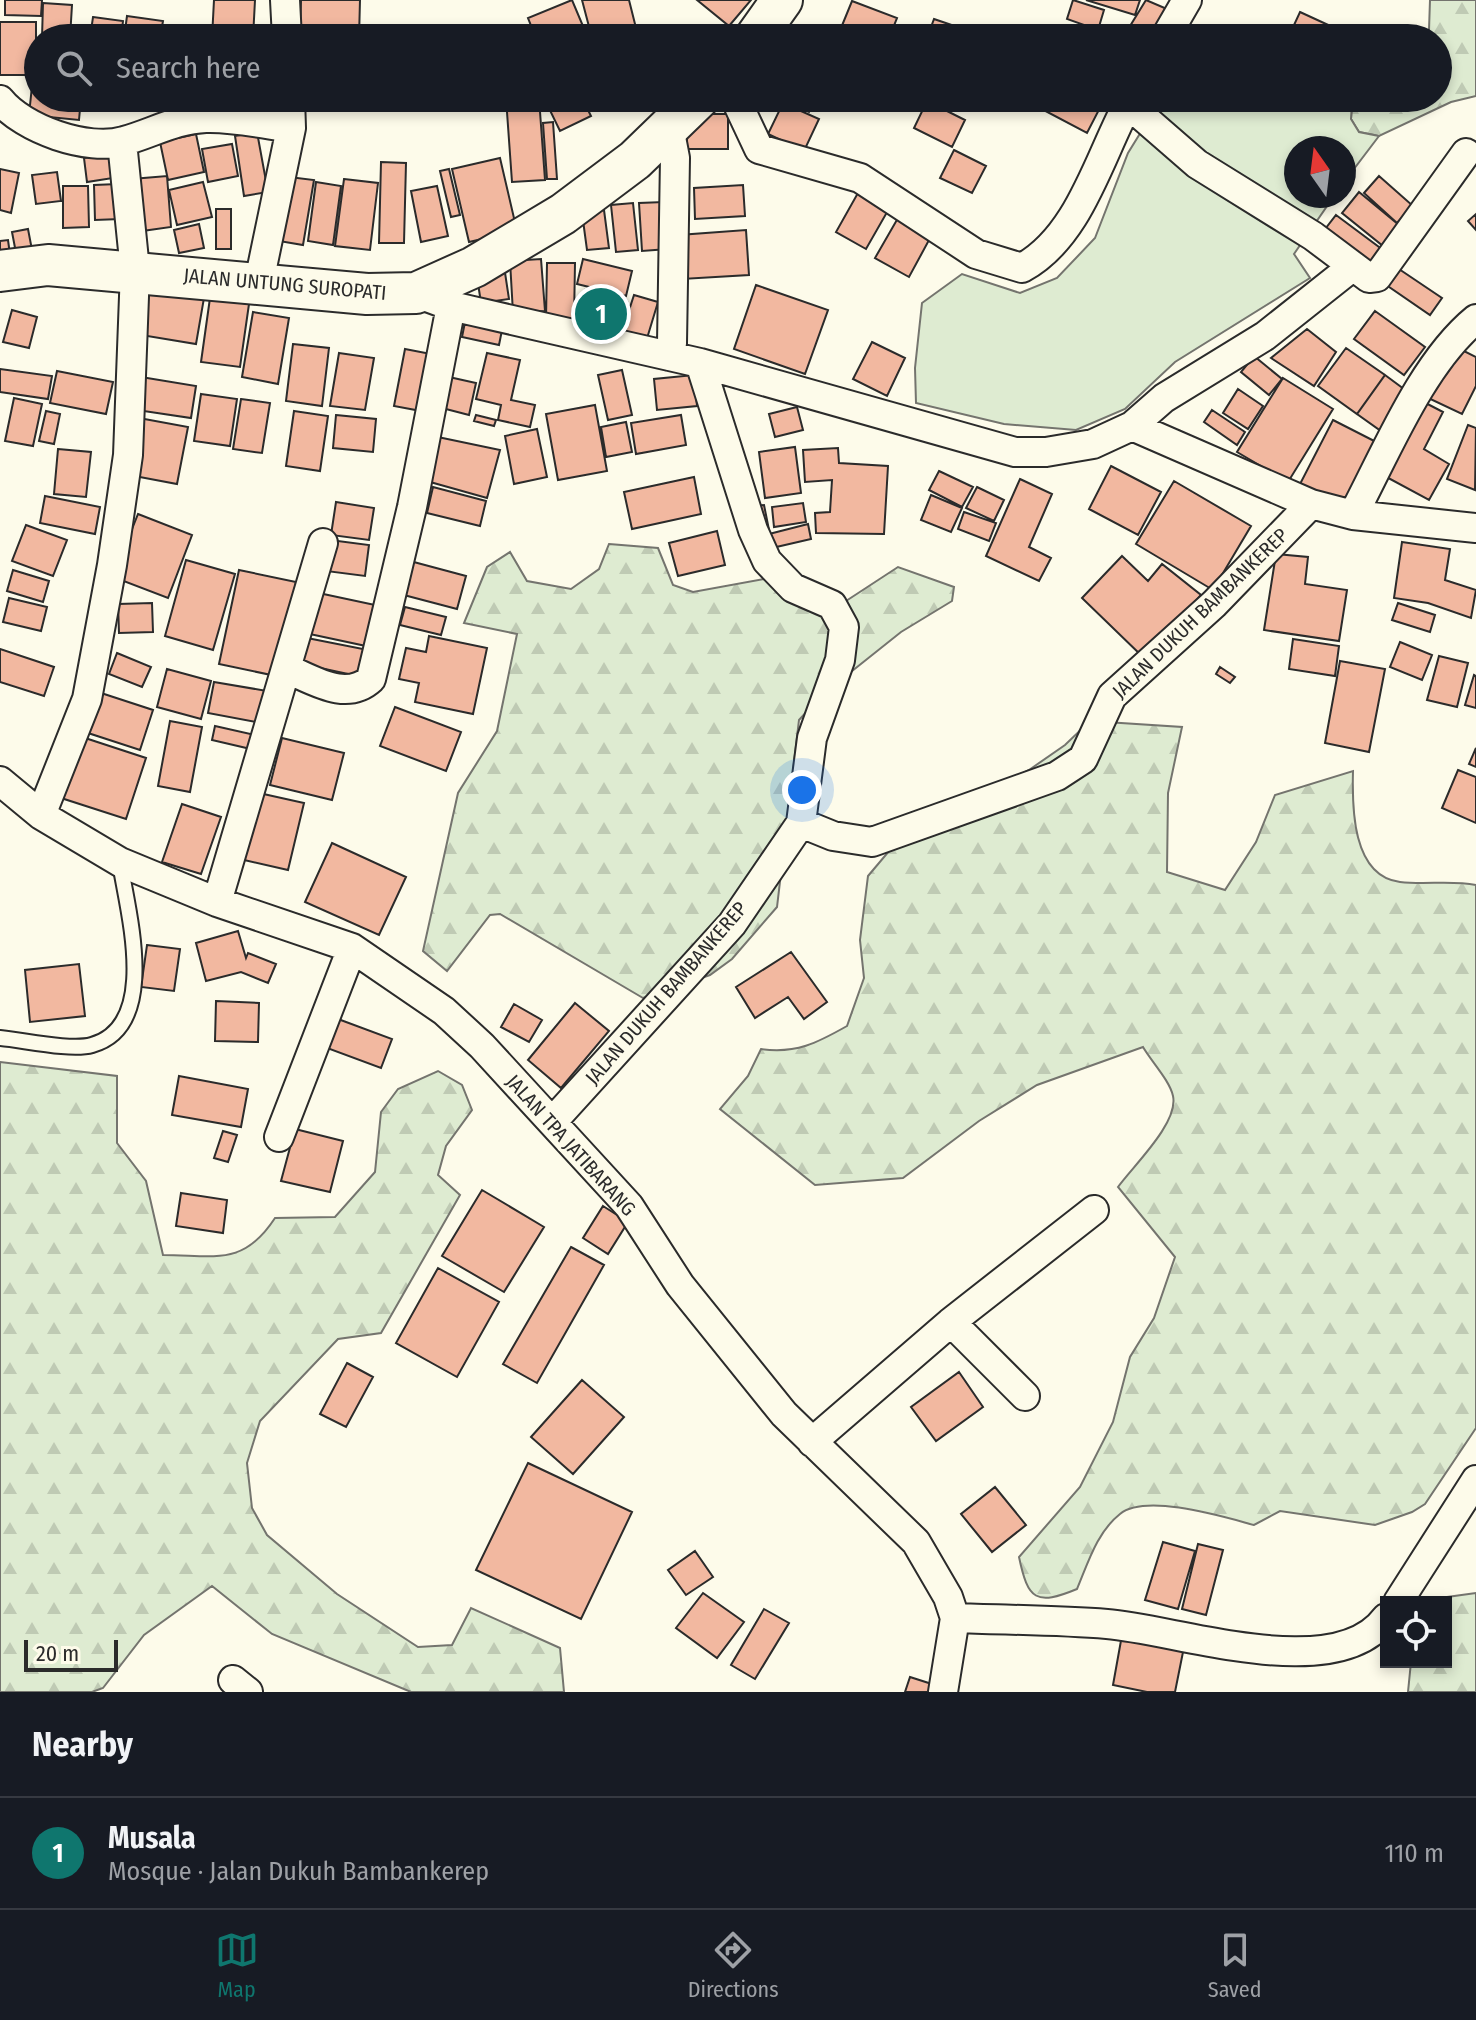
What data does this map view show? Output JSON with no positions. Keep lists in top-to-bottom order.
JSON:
{
  "streets": {
    "main road": ["JALAN UNTUNG SUROPATI"],
    "street": ["JALAN DUKUH BAMBANKEREP", "JALAN TPA JATIBARANG"]
  },
  "crossings": [
    ["JALAN DUKUH BAMBANKEREP", "JALAN TPA JATIBARANG"]
  ],
  "scale_bar": "20 m",
  "north": "top",
  "page": {
    "search": "Search here",
    "pins": "1",
    "scale": "20 m",
    "heading": "Nearby",
    "list": [
      {
        "mark": "1",
        "name": "Musala",
        "note": "Mosque · Jalan Dukuh Bambankerep",
        "value": "110 m"
      }
    ],
    "nav": ["Map", "Directions", "Saved"]
  }
}
